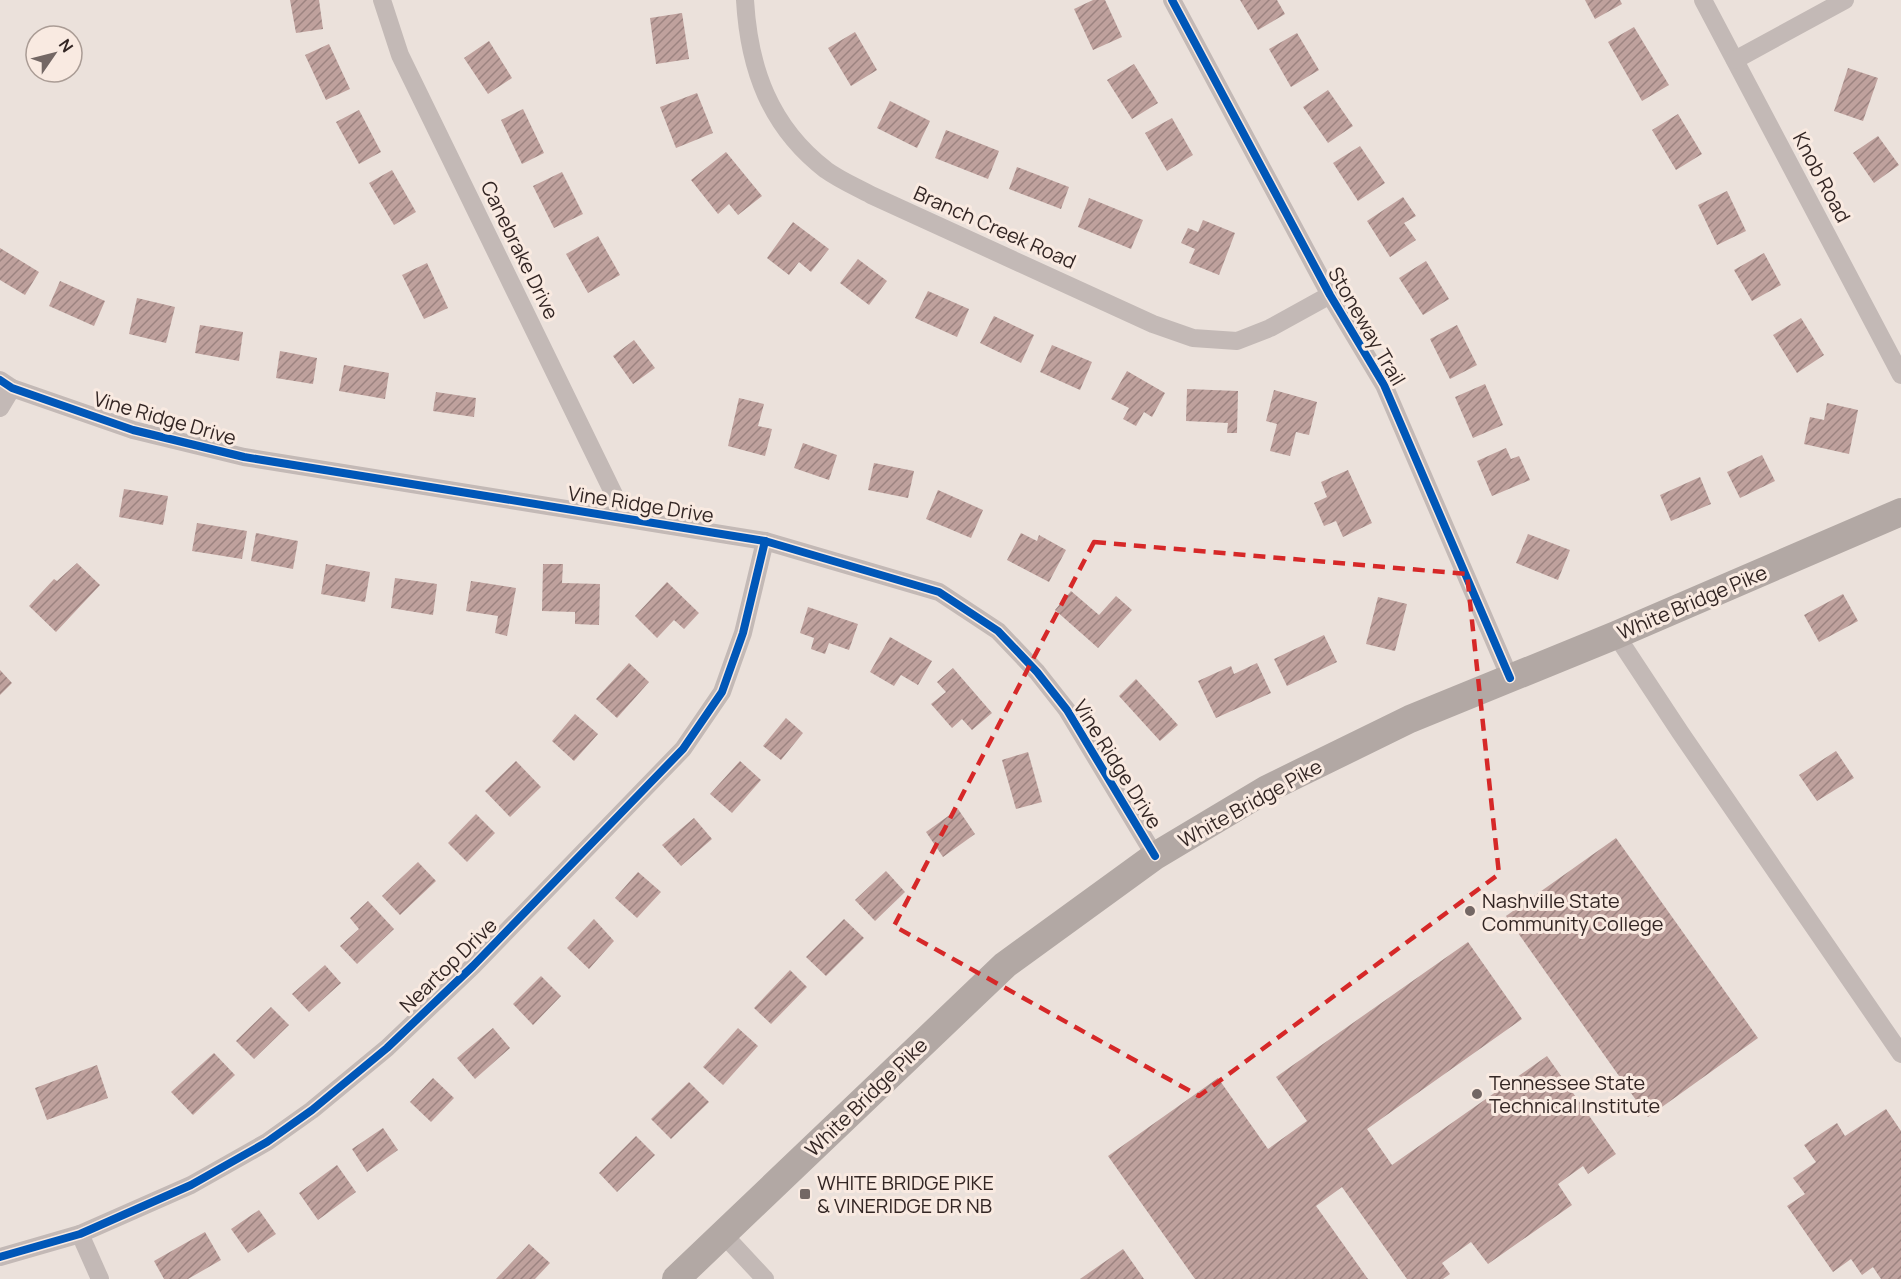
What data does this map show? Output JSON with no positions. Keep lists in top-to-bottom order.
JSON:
{
  "streets": {
    "main road": ["White Bridge Pike"],
    "street": [
      "Knob Road",
      "Branch Creek Road",
      "Canebrake Drive",
      "Stoneway Trail",
      "Vine Ridge Drive",
      "Neartop Drive"
    ]
  },
  "crossings": [
    ["Branch Creek Road", "Stoneway Trail"],
    ["Canebrake Drive", "Vine Ridge Drive"],
    ["Stoneway Trail", "White Bridge Pike"],
    ["Vine Ridge Drive", "White Bridge Pike"],
    ["Vine Ridge Drive", "Neartop Drive"]
  ],
  "places": {
    "other": ["Nashville State Community College", "Tennessee State Technical Institute"],
    "transit": ["WHITE BRIDGE PIKE & VINERIDGE DR NB"]
  },
  "north": "top right"
}
